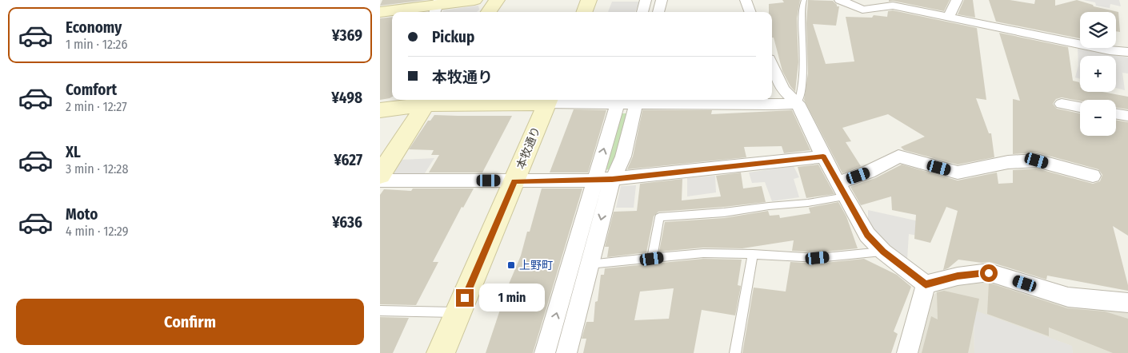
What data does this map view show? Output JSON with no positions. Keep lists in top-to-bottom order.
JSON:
{
  "streets": {
    "street": ["本牧通り"]
  },
  "places": {
    "transit": ["上野町"]
  },
  "page": {
    "list": [
      {
        "name": "Economy",
        "note": "1 min · 12:26",
        "value": "¥369"
      },
      {
        "name": "Comfort",
        "note": "2 min · 12:27",
        "value": "¥498"
      },
      {
        "name": "XL",
        "note": "3 min · 12:28",
        "value": "¥627"
      },
      {
        "name": "Moto",
        "note": "4 min · 12:29",
        "value": "¥636"
      }
    ],
    "map_buttons": ["+", "−"],
    "banner": ["Pickup", "本牧通り"],
    "bubble": "1 min",
    "buttons": "Confirm"
  }
}
